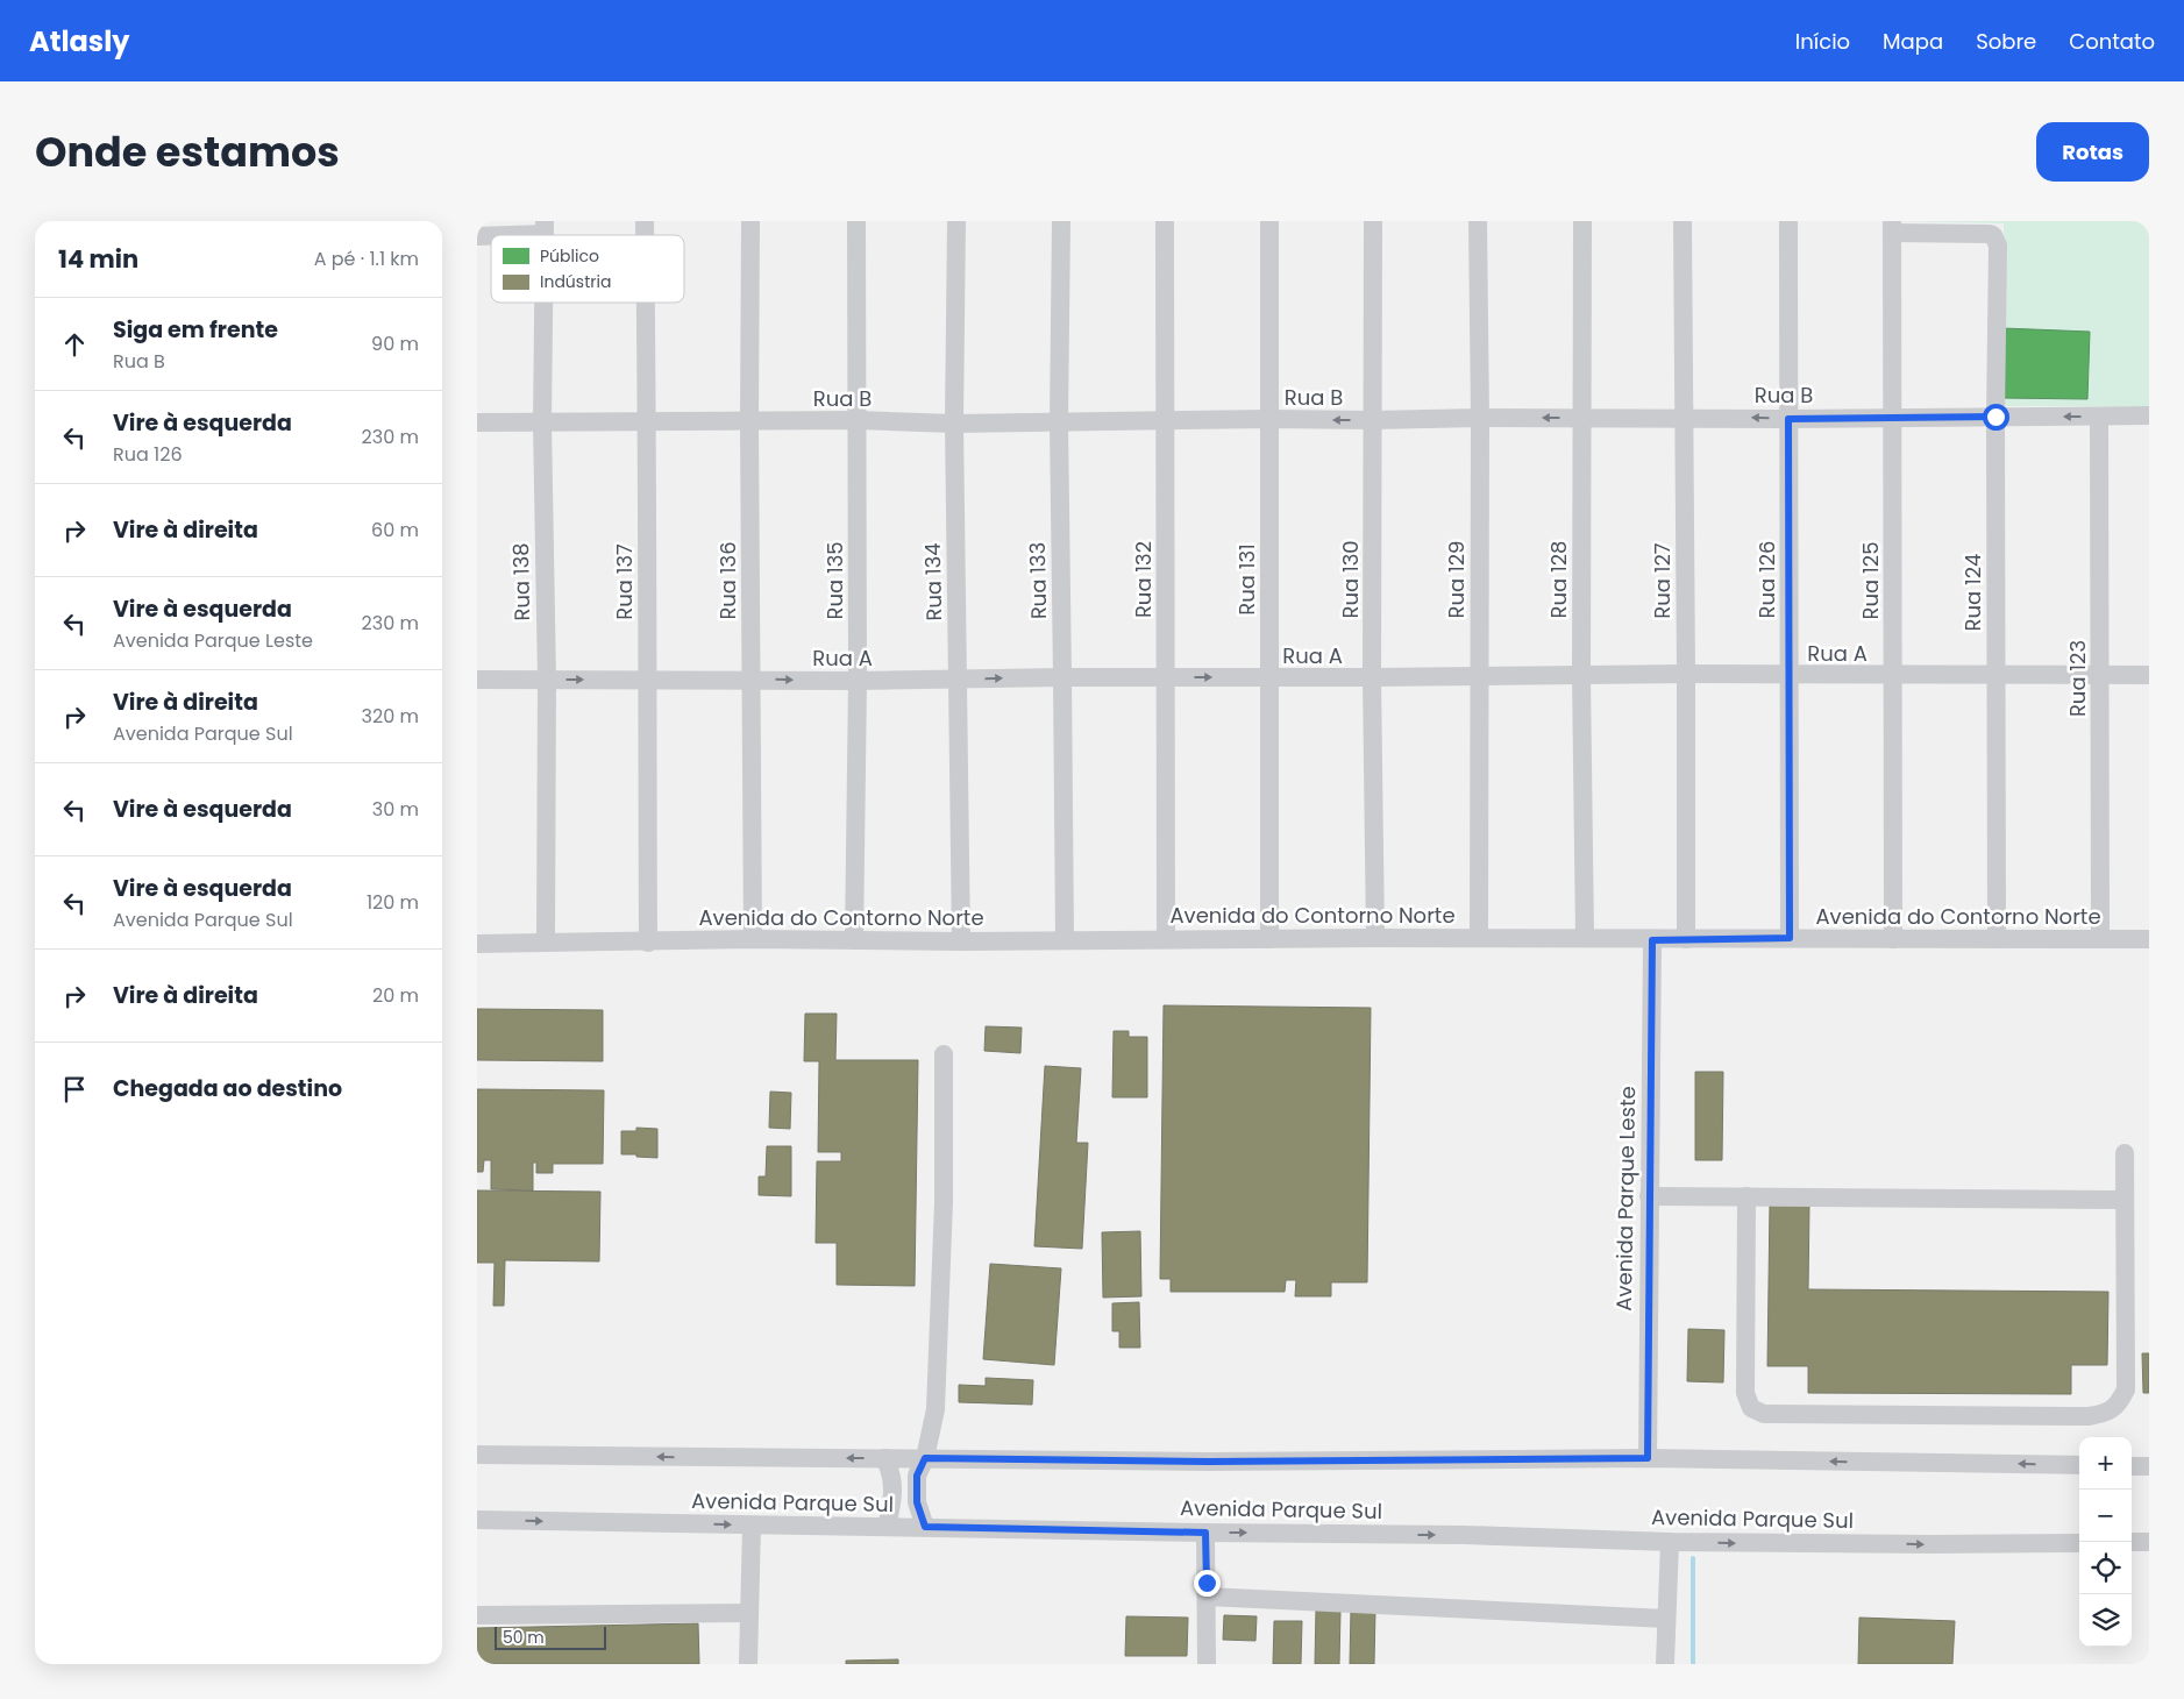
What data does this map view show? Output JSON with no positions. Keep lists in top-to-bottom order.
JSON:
{
  "streets": {
    "street": [
      "Rua B",
      "Rua 132",
      "Rua 131",
      "Rua 130",
      "Rua 129",
      "Rua 128",
      "Rua 126",
      "Rua 136",
      "Rua 135",
      "Rua 133",
      "Rua 127",
      "Rua 125",
      "Rua 138",
      "Rua 137",
      "Rua 134",
      "Rua 124",
      "Rua A",
      "Rua 123",
      "Avenida do Contorno Norte",
      "Avenida Parque Leste",
      "Avenida Parque Sul"
    ]
  },
  "crossings": [
    ["Rua B", "Rua 132"],
    ["Rua B", "Rua 131"],
    ["Rua B", "Rua 130"],
    ["Rua B", "Rua 129"],
    ["Rua B", "Rua 128"],
    ["Rua B", "Rua 126"],
    ["Rua B", "Rua 136"],
    ["Rua B", "Rua 135"],
    ["Rua B", "Rua 133"],
    ["Rua B", "Rua 127"],
    ["Rua B", "Rua 125"],
    ["Rua B", "Rua 138"],
    ["Rua B", "Rua 137"],
    ["Rua B", "Rua 134"],
    ["Rua B", "Rua 124"],
    ["Rua B", "Rua 123"],
    ["Rua 132", "Rua A"],
    ["Rua 132", "Avenida do Contorno Norte"],
    ["Rua 131", "Rua A"],
    ["Rua 131", "Avenida do Contorno Norte"],
    ["Rua 130", "Rua A"],
    ["Rua 130", "Avenida do Contorno Norte"],
    ["Rua 129", "Rua A"],
    ["Rua 129", "Avenida do Contorno Norte"],
    ["Rua 128", "Rua A"],
    ["Rua 128", "Avenida do Contorno Norte"],
    ["Rua 126", "Rua A"],
    ["Rua 126", "Avenida do Contorno Norte"],
    ["Rua 136", "Rua A"],
    ["Rua 136", "Avenida do Contorno Norte"],
    ["Rua 135", "Rua A"],
    ["Rua 135", "Avenida do Contorno Norte"],
    ["Rua 133", "Rua A"],
    ["Rua 133", "Avenida do Contorno Norte"],
    ["Rua 127", "Rua A"],
    ["Rua 127", "Avenida do Contorno Norte"],
    ["Rua 125", "Rua 124"],
    ["Rua 125", "Rua A"],
    ["Rua 125", "Avenida do Contorno Norte"],
    ["Rua 138", "Rua A"],
    ["Rua 138", "Avenida do Contorno Norte"],
    ["Rua 137", "Rua A"],
    ["Rua 137", "Avenida do Contorno Norte"],
    ["Rua 134", "Rua A"],
    ["Rua 134", "Avenida do Contorno Norte"],
    ["Rua 124", "Rua A"],
    ["Rua 124", "Avenida do Contorno Norte"],
    ["Rua A", "Rua 123"],
    ["Rua 123", "Avenida do Contorno Norte"],
    ["Avenida do Contorno Norte", "Avenida Parque Leste"]
  ],
  "legend": ["Público", "Indústria"],
  "scale_bar": "50 m",
  "page": {
    "header": "Atlasly",
    "nav": [
      "Início",
      "Mapa",
      "Sobre",
      "Contato"
    ],
    "title": "Onde estamos",
    "buttons": "Rotas",
    "heading": ["14 min", "A pé · 1.1 km"],
    "list": [
      ["Siga em frente", "Rua B", "90 m"],
      ["Vire à esquerda", "Rua 126", "230 m"],
      ["Vire à direita", "60 m"],
      ["Vire à esquerda", "Avenida Parque Leste", "230 m"],
      ["Vire à direita", "Avenida Parque Sul", "320 m"],
      ["Vire à esquerda", "30 m"],
      ["Vire à esquerda", "Avenida Parque Sul", "120 m"],
      ["Vire à direita", "20 m"],
      "Chegada ao destino"
    ],
    "map_buttons": ["+", "−"],
    "scale": "50 m"
  }
}
